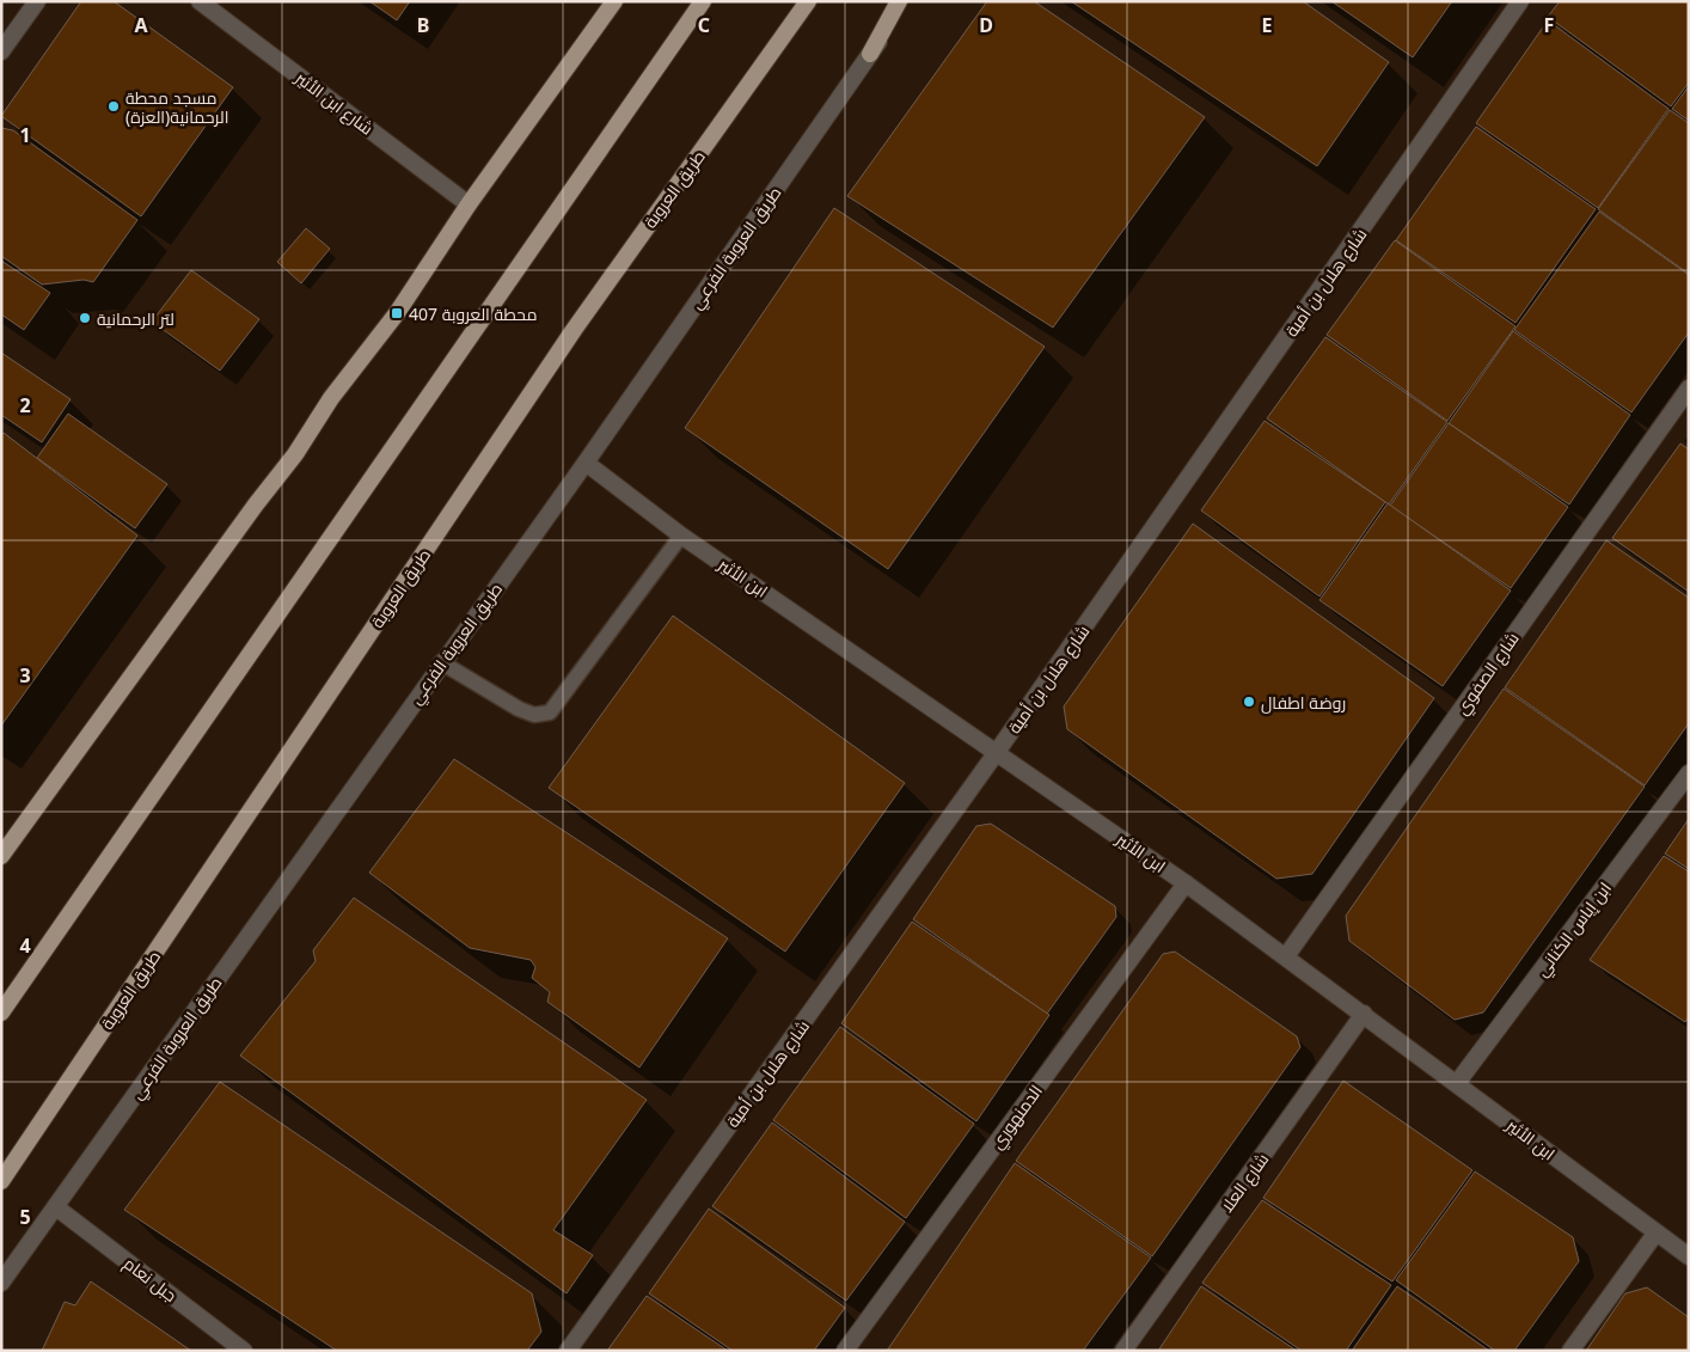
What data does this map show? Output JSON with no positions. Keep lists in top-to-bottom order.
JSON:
{
  "streets": {
    "main road": ["طريق العروبة"],
    "street": [
      "شارع ابن الأثير",
      "طريق العروبة الفرعي",
      "شارع هلال بن أمية",
      "ابن الأثير",
      "شارع الصفوي",
      "ابن إياس الكناني",
      "الدمنهوري",
      "شارع العلا",
      "جبل نعام"
    ]
  },
  "crossings": [
    ["طريق العروبة الفرعي", "ابن الأثير"],
    ["طريق العروبة الفرعي", "جبل نعام"],
    ["شارع هلال بن أمية", "ابن الأثير"],
    ["ابن الأثير", "شارع الصفوي"],
    ["ابن الأثير", "ابن إياس الكناني"],
    ["ابن الأثير", "الدمنهوري"],
    ["ابن الأثير", "شارع العلا"]
  ],
  "places": {
    "other": ["مسجد محطة الرحمانية(العزة)", "لتر الرحمانية", "روضة اطفال"],
    "transit": ["محطة العروبة 407"]
  },
  "grid": {
    "columns": [
      "A",
      "B",
      "C",
      "D",
      "E",
      "F"
    ],
    "rows": [
      "1",
      "2",
      "3",
      "4",
      "5"
    ]
  }
}
